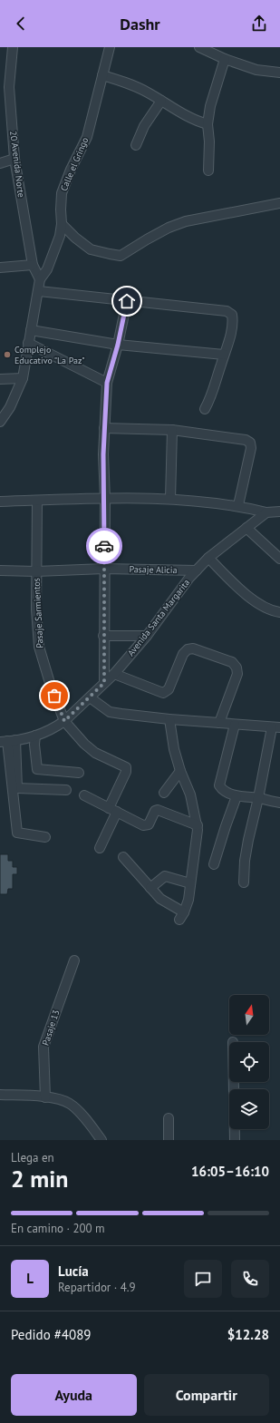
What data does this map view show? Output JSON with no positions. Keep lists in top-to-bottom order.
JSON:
{
  "streets": {
    "street": [
      "20 Avenida Norte",
      "Calle el Gringo",
      "Pasaje Alicia",
      "Pasaje Sarmientos",
      "Avenida Santa Margarita",
      "Pasaje 13"
    ]
  },
  "crossings": [
    ["20 Avenida Norte", "Calle el Gringo"],
    ["Pasaje Alicia", "Pasaje Sarmientos"],
    ["Pasaje Alicia", "Avenida Santa Margarita"],
    ["Pasaje Sarmientos", "Avenida Santa Margarita"]
  ],
  "places": ["Complejo Educativo \"La Paz\""],
  "north": "top",
  "page": {
    "header": "Dashr",
    "heading": ["2 min", "Llega en", "16:05–16:10"],
    "panel": [
      "Lucía",
      "Repartidor · 4.9",
      "Pedido #4089",
      "$12.28"
    ],
    "bar": "En camino · 200 m",
    "round": "L",
    "buttons": ["Ayuda", "Compartir"]
  }
}
